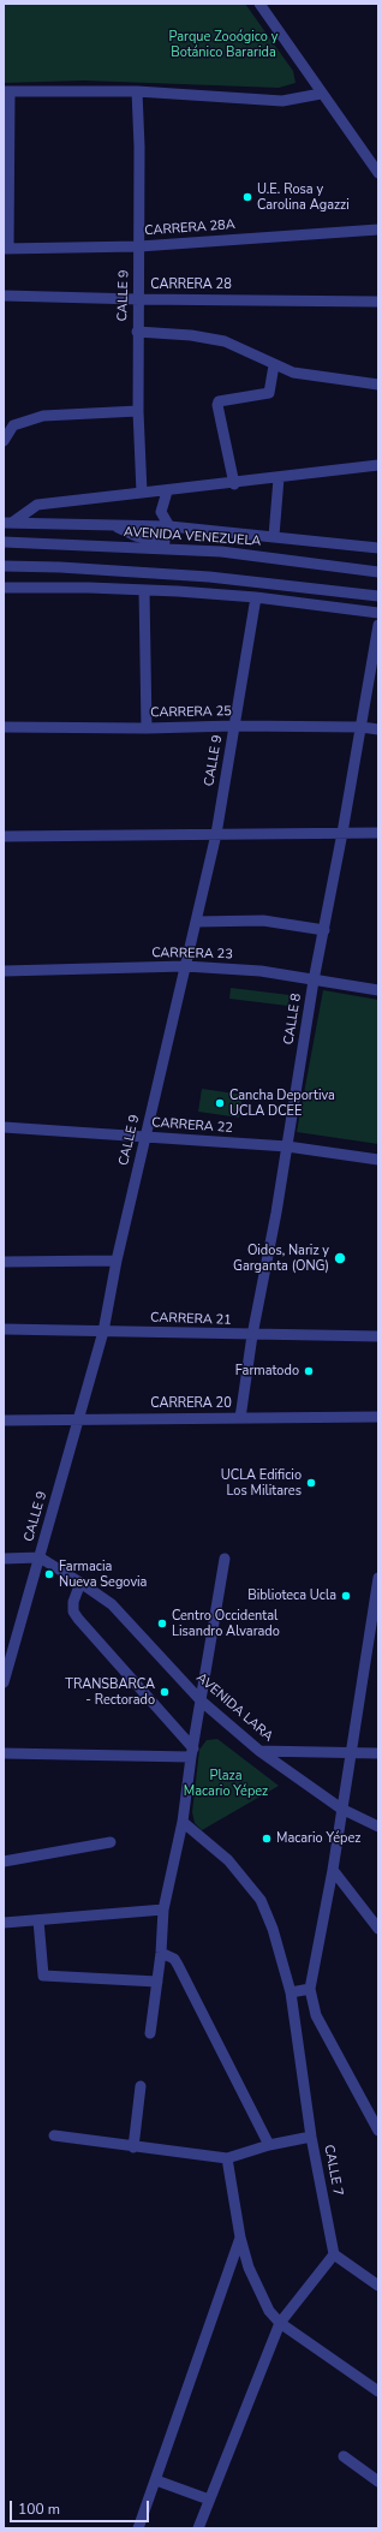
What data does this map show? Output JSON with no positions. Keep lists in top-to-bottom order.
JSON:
{
  "streets": {
    "street": [
      "CARRERA 28A",
      "CARRERA 28",
      "CALLE 9",
      "AVENIDA VENEZUELA",
      "CARRERA 25",
      "CARRERA 23",
      "CALLE 8",
      "CARRERA 22",
      "CARRERA 21",
      "CARRERA 20",
      "AVENIDA LARA",
      "CALLE 7"
    ]
  },
  "crossings": [
    ["CARRERA 28A", "CALLE 9"],
    ["CARRERA 28", "CALLE 9"],
    ["CALLE 9", "CARRERA 25"],
    ["CALLE 9", "CARRERA 23"],
    ["CALLE 9", "CARRERA 22"],
    ["CALLE 9", "CARRERA 21"],
    ["CALLE 9", "CARRERA 20"],
    ["CALLE 9", "AVENIDA LARA"],
    ["CARRERA 25", "CALLE 8"],
    ["CARRERA 23", "CALLE 8"],
    ["CALLE 8", "CARRERA 22"],
    ["CALLE 8", "CARRERA 21"],
    ["CALLE 8", "CARRERA 20"]
  ],
  "parks": ["Parque Zooógico y Botánico Bararida", "Plaza Macario Yépez"],
  "places": [
    "U.E. Rosa y Carolina Agazzi",
    "Cancha Deportiva UCLA DCEE",
    "Oidos, Nariz y Garganta (ONG)",
    "Farmatodo",
    "UCLA Edificio Los Militares",
    "Farmacia Nueva Segovia",
    "Biblioteca Ucla",
    "Centro Occidental Lisandro Alvarado",
    "TRANSBARCA - Rectorado",
    "Macario Yépez"
  ],
  "scale_bar": "100 m"
}
